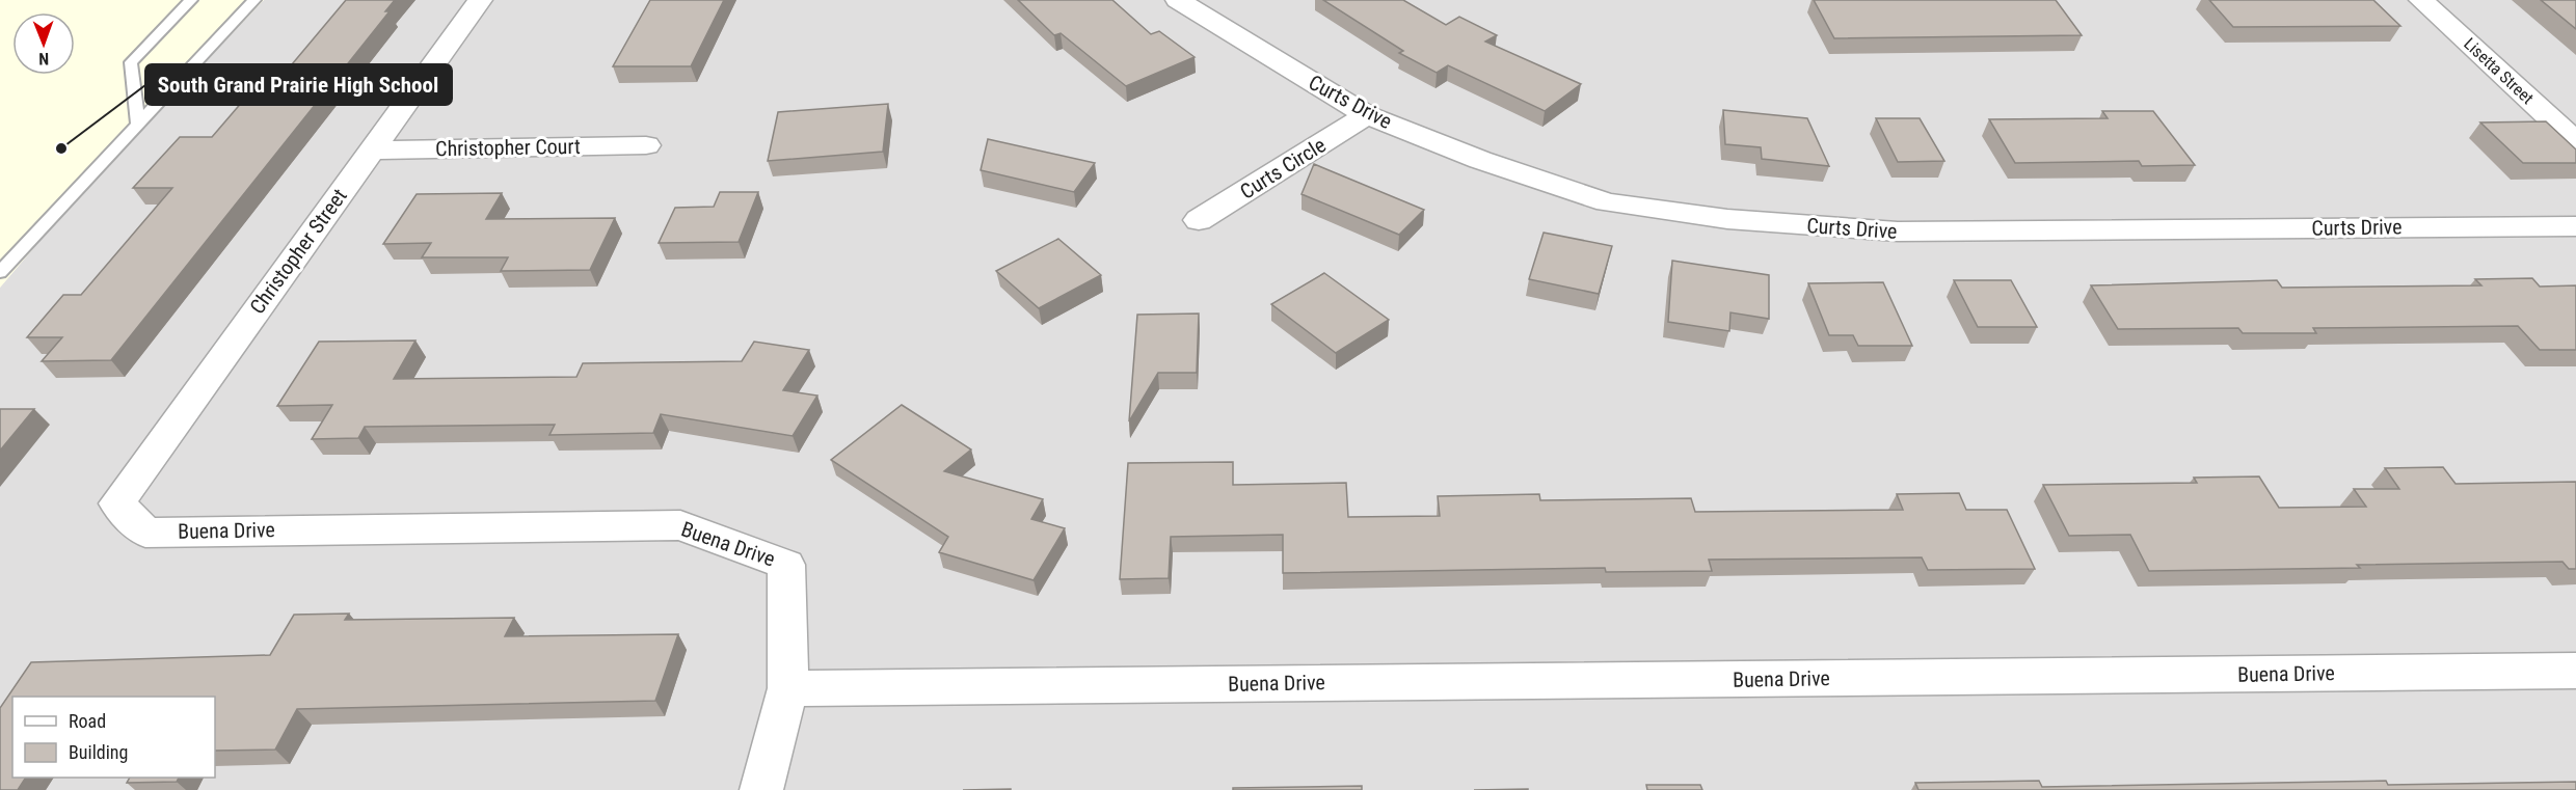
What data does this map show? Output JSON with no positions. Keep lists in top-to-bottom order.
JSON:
{
  "streets": {
    "street": [
      "Lisetta Street",
      "Curts Drive",
      "Christopher Court",
      "Curts Circle",
      "Christopher Street",
      "Buena Drive"
    ]
  },
  "crossings": [
    ["Curts Drive", "Curts Circle"],
    ["Christopher Court", "Christopher Street"],
    ["Christopher Street", "Buena Drive"]
  ],
  "places": ["South Grand Prairie High School"],
  "legend": ["Road", "Building"],
  "north": "bottom"
}
